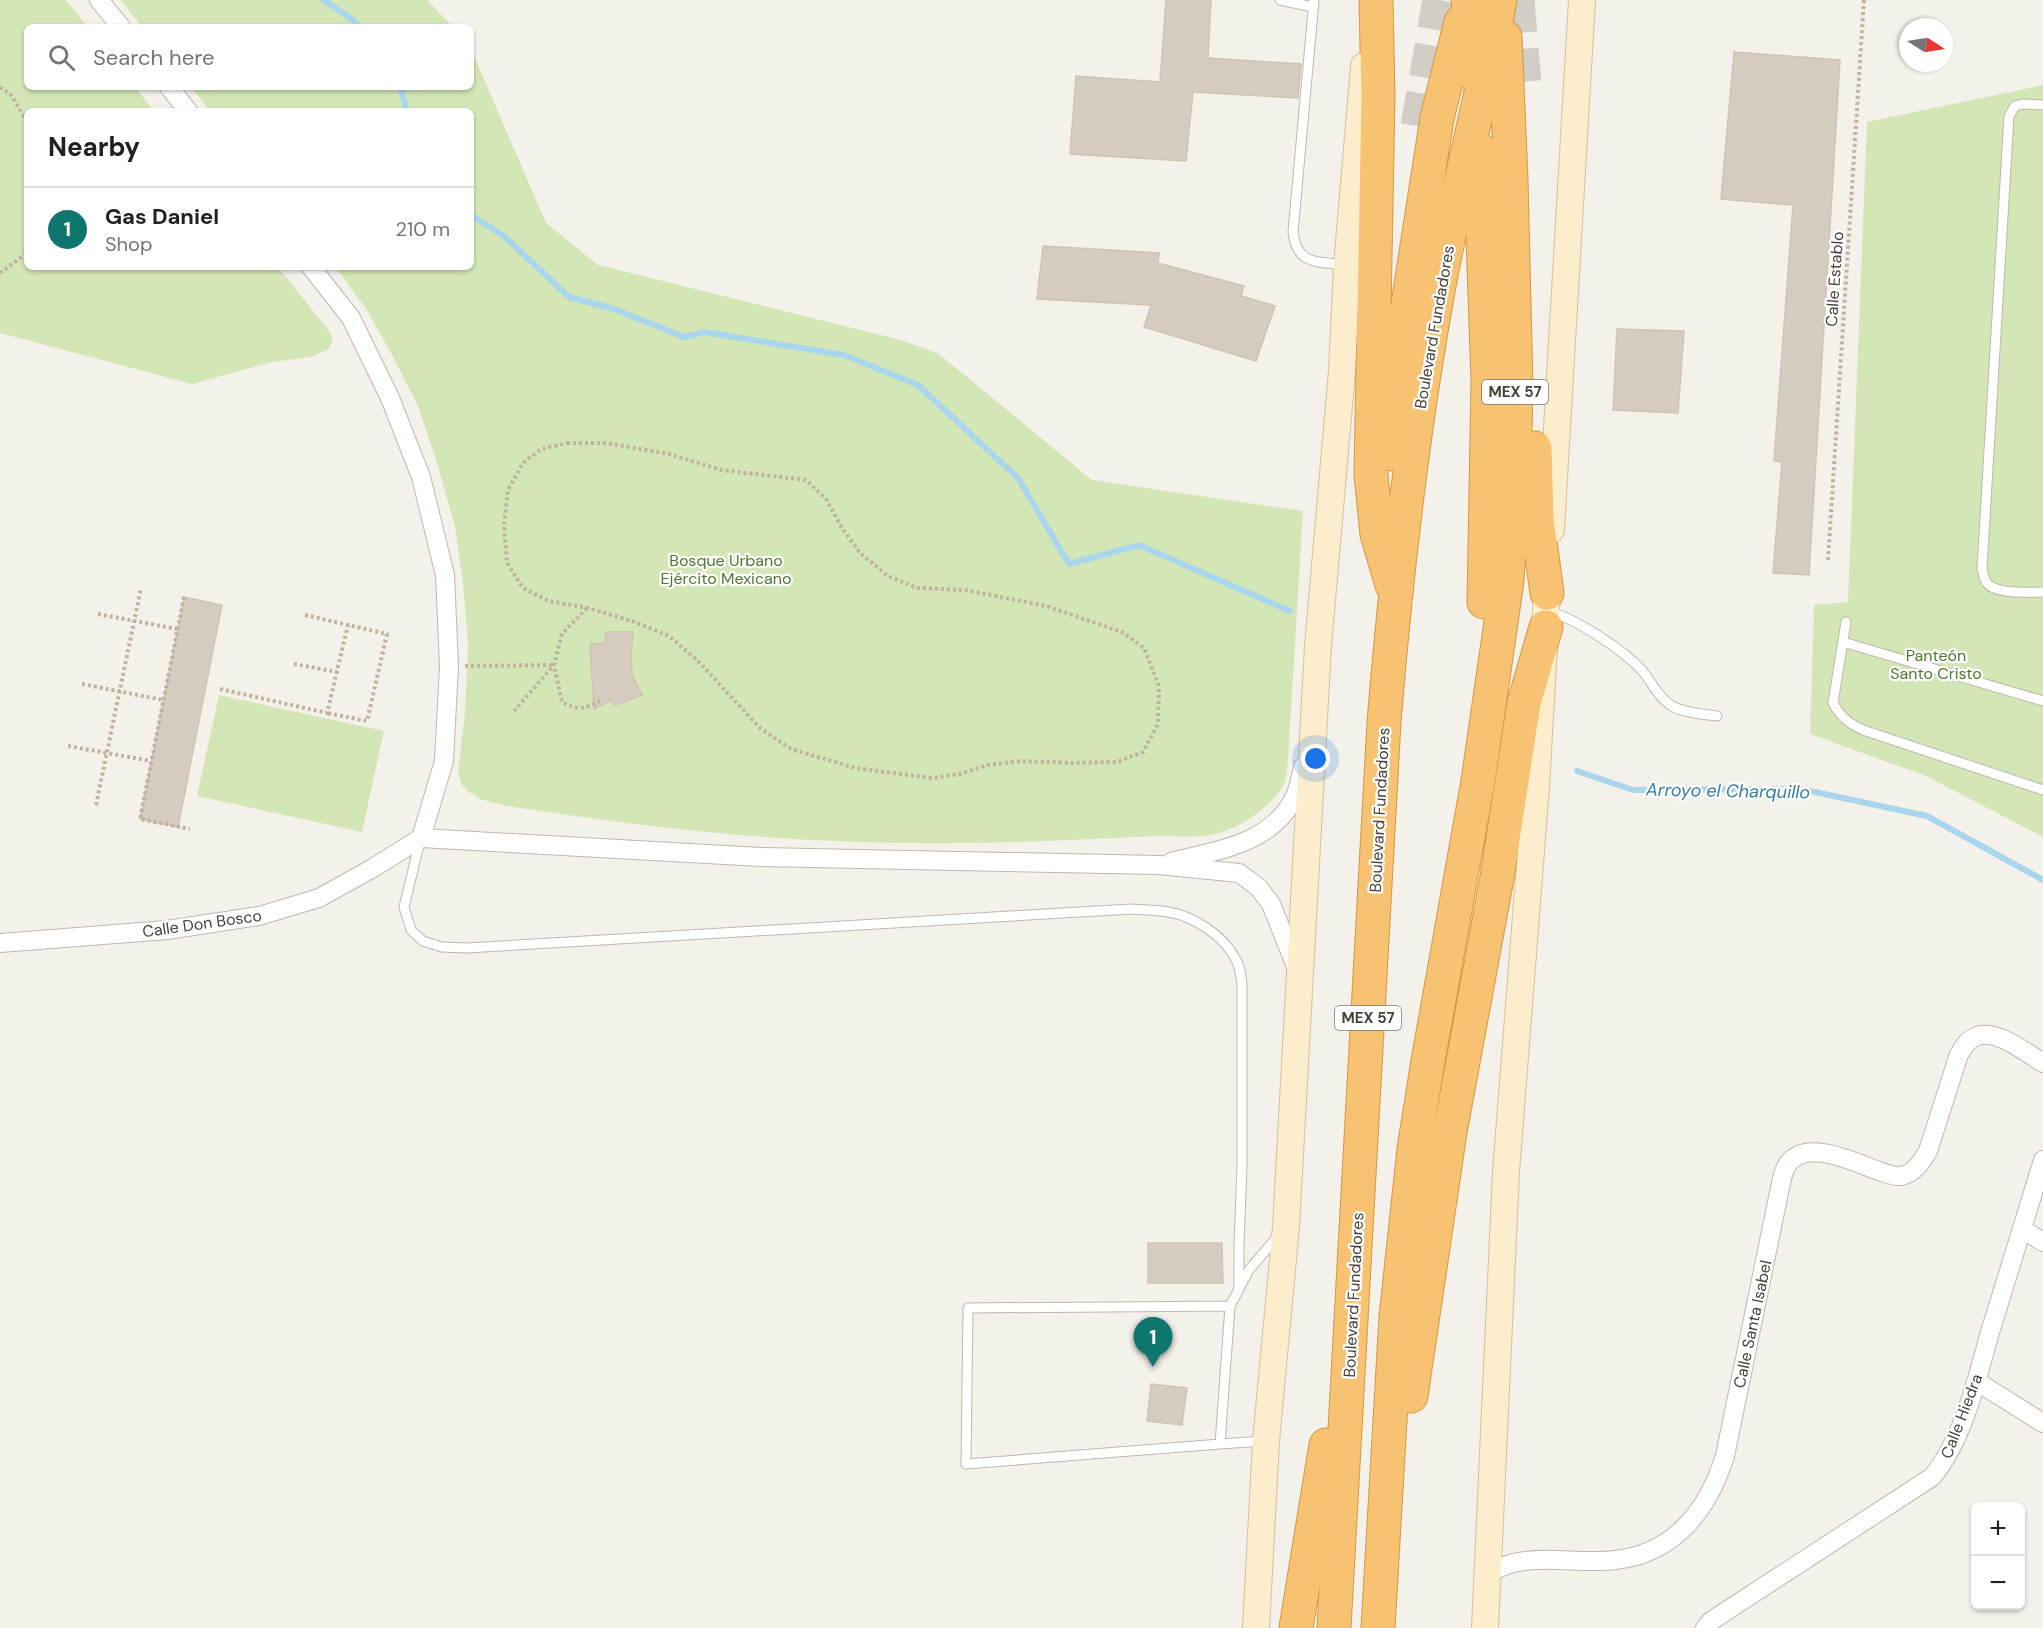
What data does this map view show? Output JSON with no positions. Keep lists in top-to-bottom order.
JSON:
{
  "streets": {
    "highway": ["Boulevard Fundadores", "MEX 57"],
    "street": ["Calle Don Bosco", "Calle Santa Isabel", "Calle Hiedra"],
    "path": ["Calle Establo"]
  },
  "water": ["Arroyo el Charquillo"],
  "parks": ["Bosque Urbano Ejército Mexicano", "Panteón Santo Cristo"],
  "north": "right",
  "page": {
    "search": "Search here",
    "heading": "Nearby",
    "list": [
      {
        "mark": "1",
        "name": "Gas Daniel",
        "note": "Shop",
        "value": "210 m"
      }
    ],
    "pins": "1",
    "map_buttons": ["+", "−"]
  }
}
